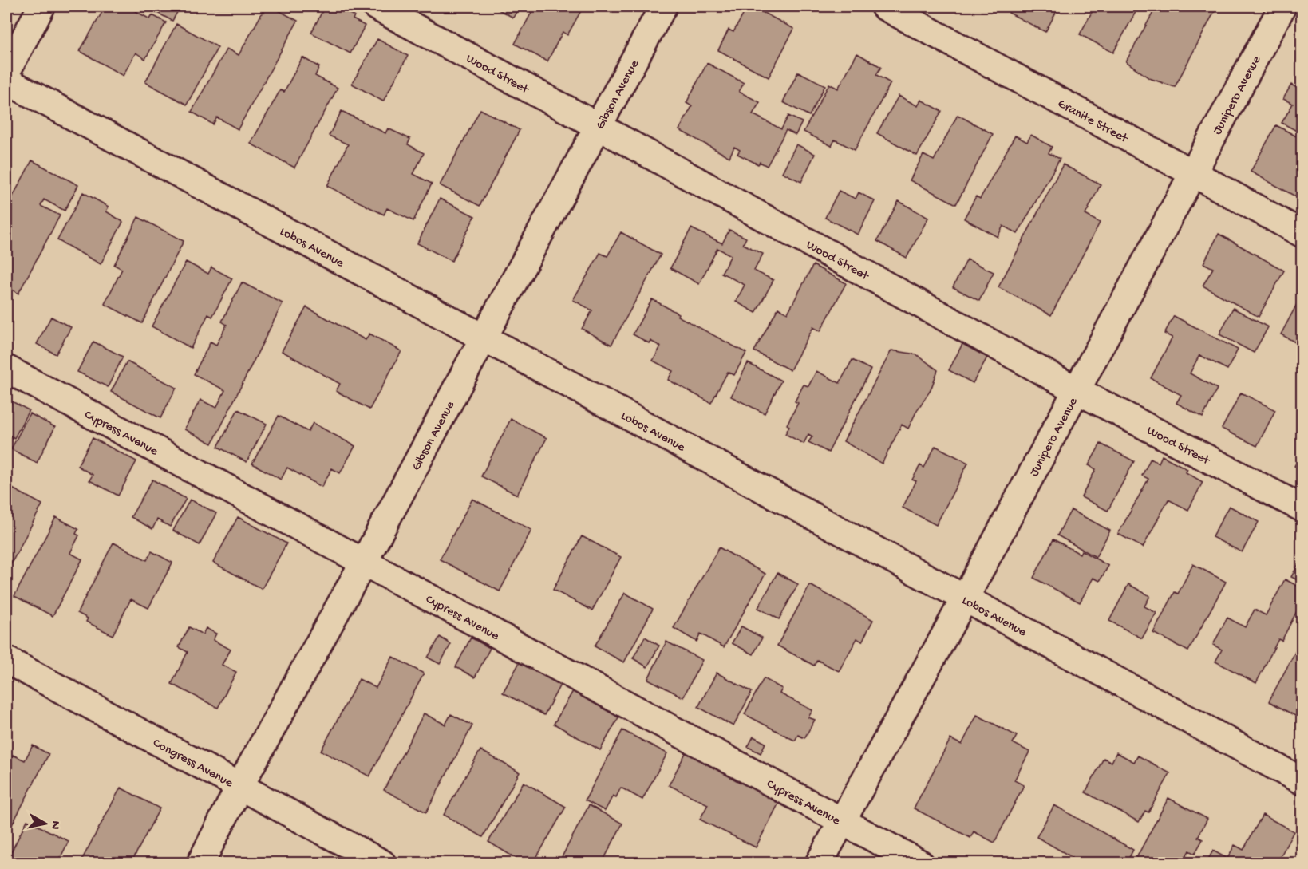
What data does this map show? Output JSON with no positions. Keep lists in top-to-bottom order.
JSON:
{
  "streets": {
    "street": [
      "Wood Street",
      "Gibson Avenue",
      "Junipero Avenue",
      "Granite Street",
      "Lobos Avenue",
      "Cypress Avenue",
      "Congress Avenue"
    ]
  },
  "crossings": [
    ["Wood Street", "Gibson Avenue"],
    ["Wood Street", "Junipero Avenue"],
    ["Gibson Avenue", "Lobos Avenue"],
    ["Gibson Avenue", "Cypress Avenue"],
    ["Gibson Avenue", "Congress Avenue"],
    ["Junipero Avenue", "Granite Street"],
    ["Junipero Avenue", "Lobos Avenue"],
    ["Junipero Avenue", "Cypress Avenue"]
  ],
  "north": "right"
}
